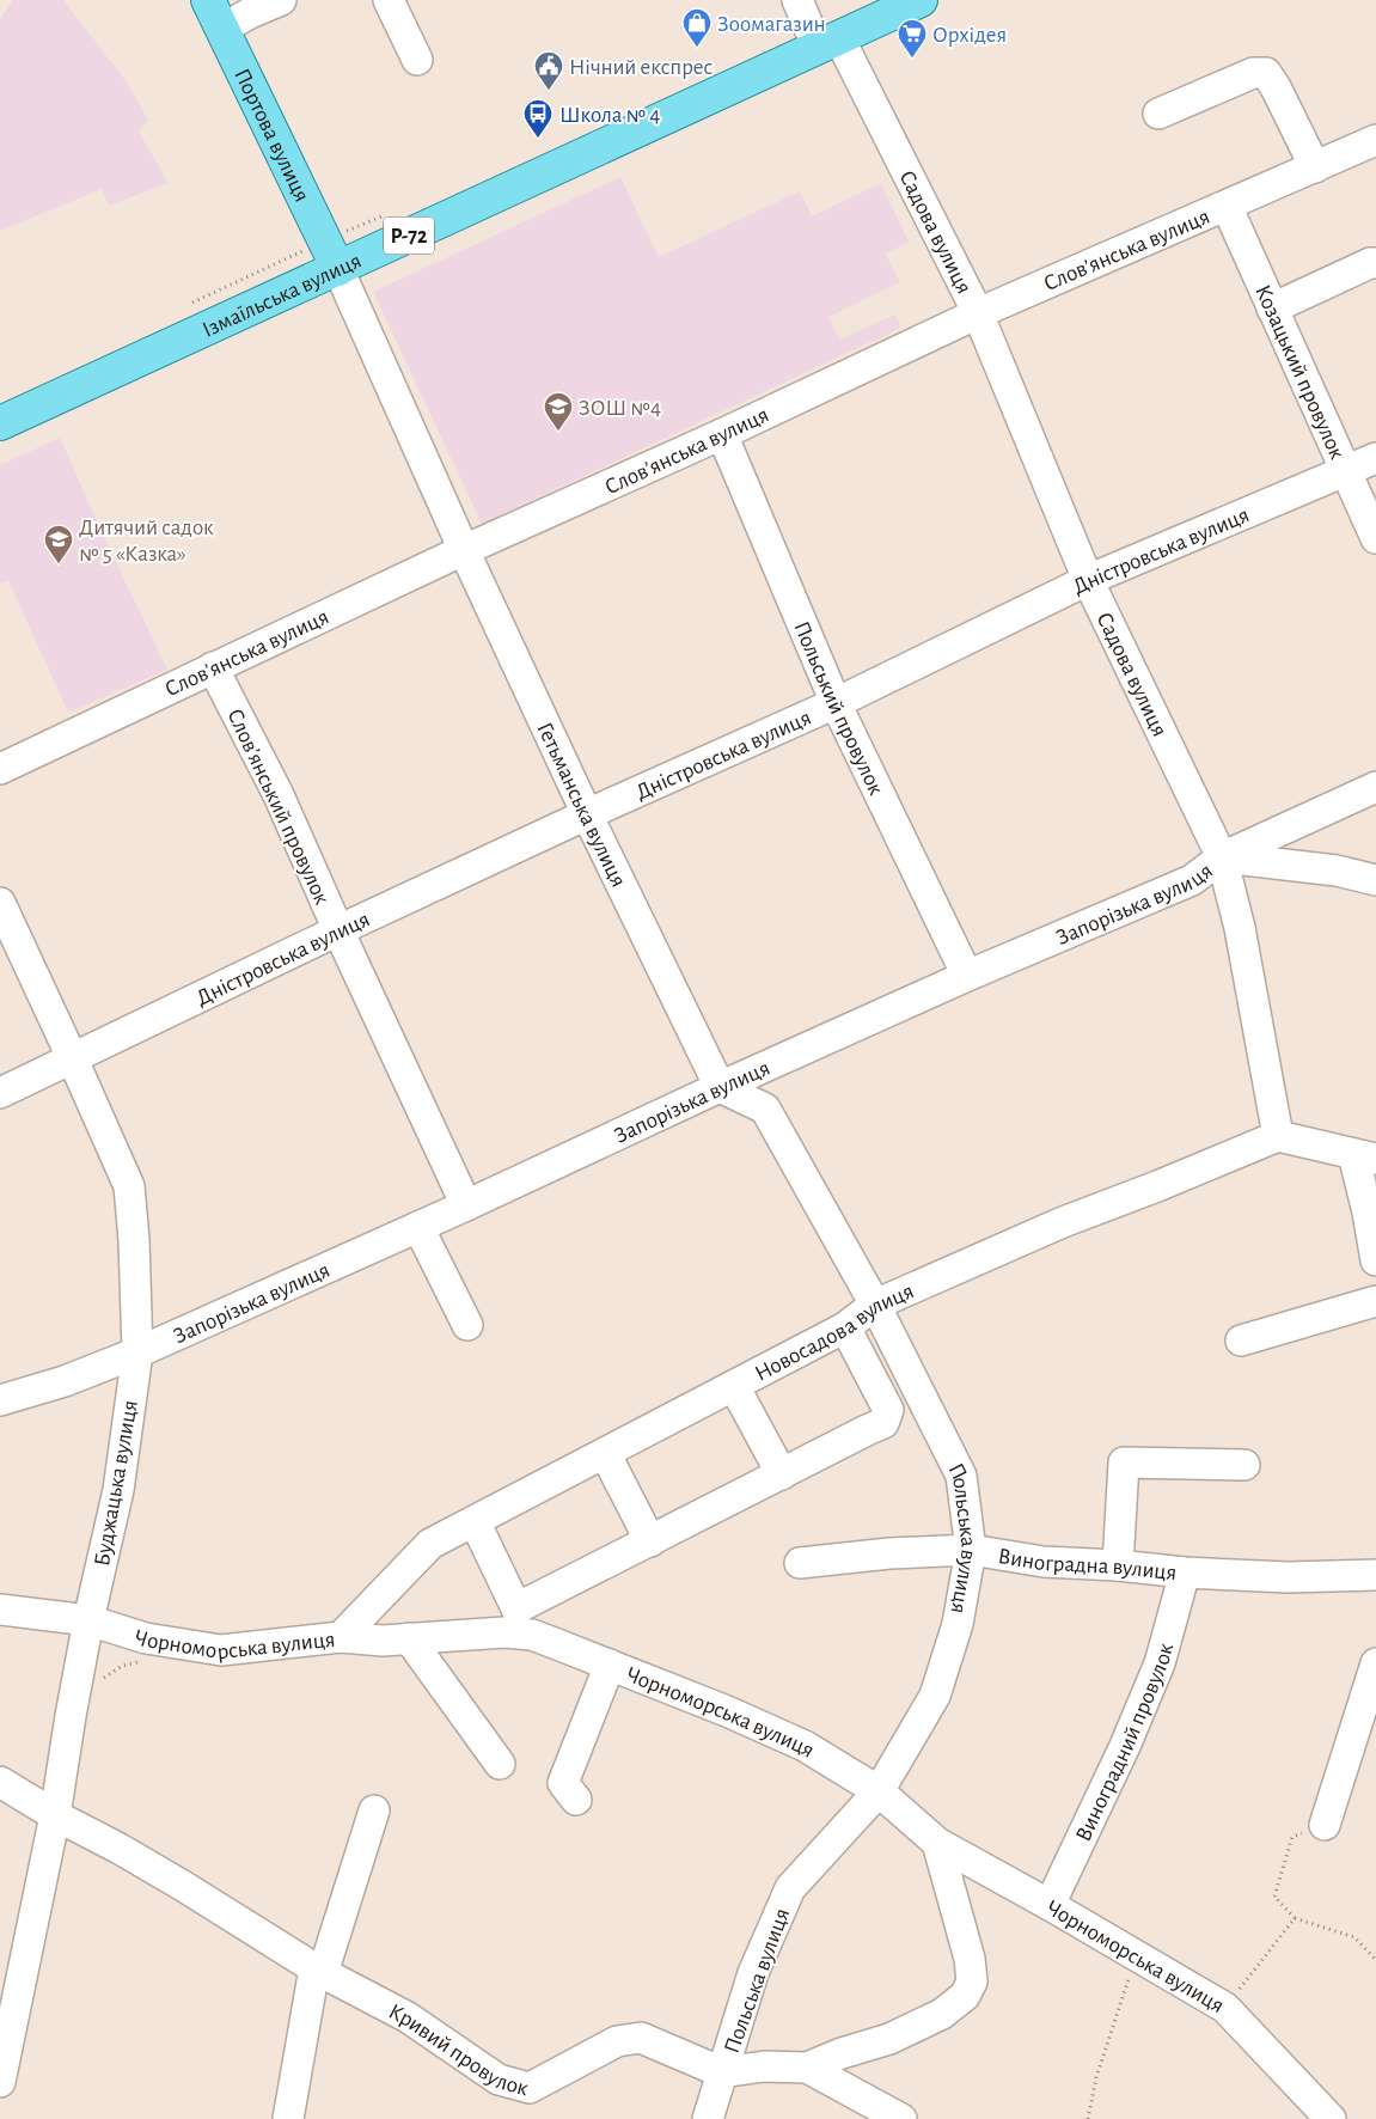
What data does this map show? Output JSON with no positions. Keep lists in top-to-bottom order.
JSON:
{
  "streets": {
    "main road": ["Портова вулиця", "Р-72", "Ізмаїльська вулиця"],
    "street": [
      "Садова вулиця",
      "Словʼянська вулиця",
      "Козацький провулок",
      "Дністровська вулиця",
      "Польський провулок",
      "Гетьманська вулиця",
      "Словʼянський провулок",
      "Запорізька вулиця",
      "Новосадова вулиця",
      "Буджацька вулиця",
      "Польська вулиця",
      "Виноградна вулиця",
      "Чорноморська вулиця",
      "Виноградний провулок",
      "Кривий провулок"
    ]
  },
  "crossings": [
    ["Портова вулиця", "Ізмаїльська вулиця"],
    ["Портова вулиця", "Гетьманська вулиця"],
    ["Садова вулиця", "Словʼянська вулиця"],
    ["Садова вулиця", "Ізмаїльська вулиця"],
    ["Садова вулиця", "Дністровська вулиця"],
    ["Садова вулиця", "Запорізька вулиця"],
    ["Садова вулиця", "Новосадова вулиця"],
    ["Словʼянська вулиця", "Козацький провулок"],
    ["Словʼянська вулиця", "Польський провулок"],
    ["Словʼянська вулиця", "Гетьманська вулиця"],
    ["Словʼянська вулиця", "Словʼянський провулок"],
    ["Ізмаїльська вулиця", "Гетьманська вулиця"],
    ["Козацький провулок", "Дністровська вулиця"],
    ["Дністровська вулиця", "Польський провулок"],
    ["Дністровська вулиця", "Гетьманська вулиця"],
    ["Дністровська вулиця", "Словʼянський провулок"],
    ["Дністровська вулиця", "Буджацька вулиця"],
    ["Польський провулок", "Запорізька вулиця"],
    ["Гетьманська вулиця", "Запорізька вулиця"],
    ["Словʼянський провулок", "Запорізька вулиця"],
    ["Запорізька вулиця", "Буджацька вулиця"],
    ["Новосадова вулиця", "Польська вулиця"],
    ["Новосадова вулиця", "Чорноморська вулиця"],
    ["Буджацька вулиця", "Чорноморська вулиця"],
    ["Буджацька вулиця", "Кривий провулок"],
    ["Польська вулиця", "Виноградна вулиця"],
    ["Польська вулиця", "Чорноморська вулиця"],
    ["Польська вулиця", "Кривий провулок"],
    ["Виноградна вулиця", "Виноградний провулок"],
    ["Чорноморська вулиця", "Виноградний провулок"]
  ],
  "places": {
    "shop": ["Зоомагазин"],
    "supermarket": ["Орхідея"],
    "public building": ["Нічний експрес"],
    "bus stop": ["Школа № 4"],
    "school or university": ["ЗОШ №4", "Дитячий садок № 5 «Казка»"]
  }
}
